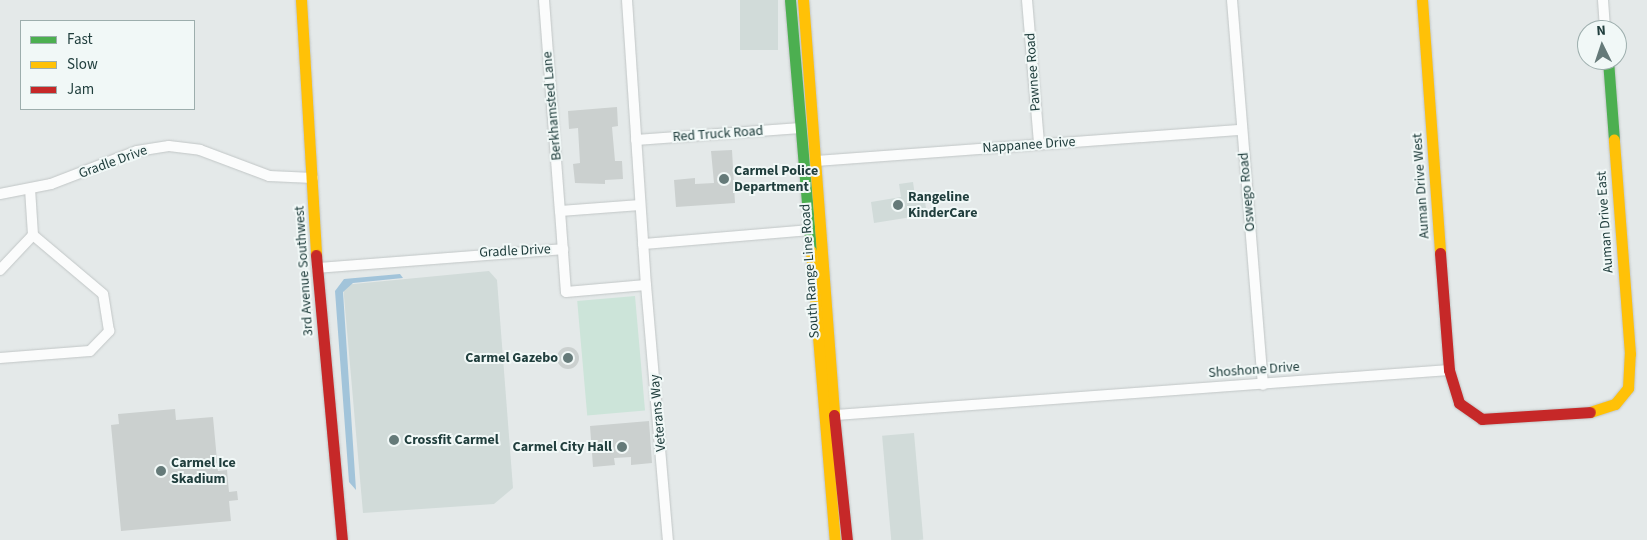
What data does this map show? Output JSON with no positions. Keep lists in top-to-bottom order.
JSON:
{
  "streets": {
    "street": [
      "Pawnee Road",
      "Berkhamsted Lane",
      "Red Truck Road",
      "Nappanee Drive",
      "Gradle Drive",
      "Auman Drive West",
      "Oswego Road",
      "Auman Drive East",
      "3rd Avenue Southwest",
      "South Range Line Road",
      "Shoshone Drive",
      "Veterans Way"
    ]
  },
  "crossings": [
    ["Pawnee Road", "Nappanee Drive"],
    ["Berkhamsted Lane", "Gradle Drive"],
    ["Berkhamsted Lane", "Veterans Way"],
    ["Red Truck Road", "South Range Line Road"],
    ["Nappanee Drive", "Oswego Road"],
    ["Nappanee Drive", "South Range Line Road"],
    ["Gradle Drive", "3rd Avenue Southwest"],
    ["Auman Drive West", "Auman Drive East"],
    ["Auman Drive West", "Shoshone Drive"],
    ["Oswego Road", "Shoshone Drive"],
    ["Auman Drive East", "Shoshone Drive"],
    ["South Range Line Road", "Shoshone Drive"]
  ],
  "places": [
    "Carmel Police Department",
    "Rangeline KinderCare",
    "Carmel Gazebo",
    "Crossfit Carmel",
    "Carmel City Hall",
    "Carmel Ice Skadium"
  ],
  "legend": ["Fast", "Slow", "Jam"],
  "north": "top"
}
